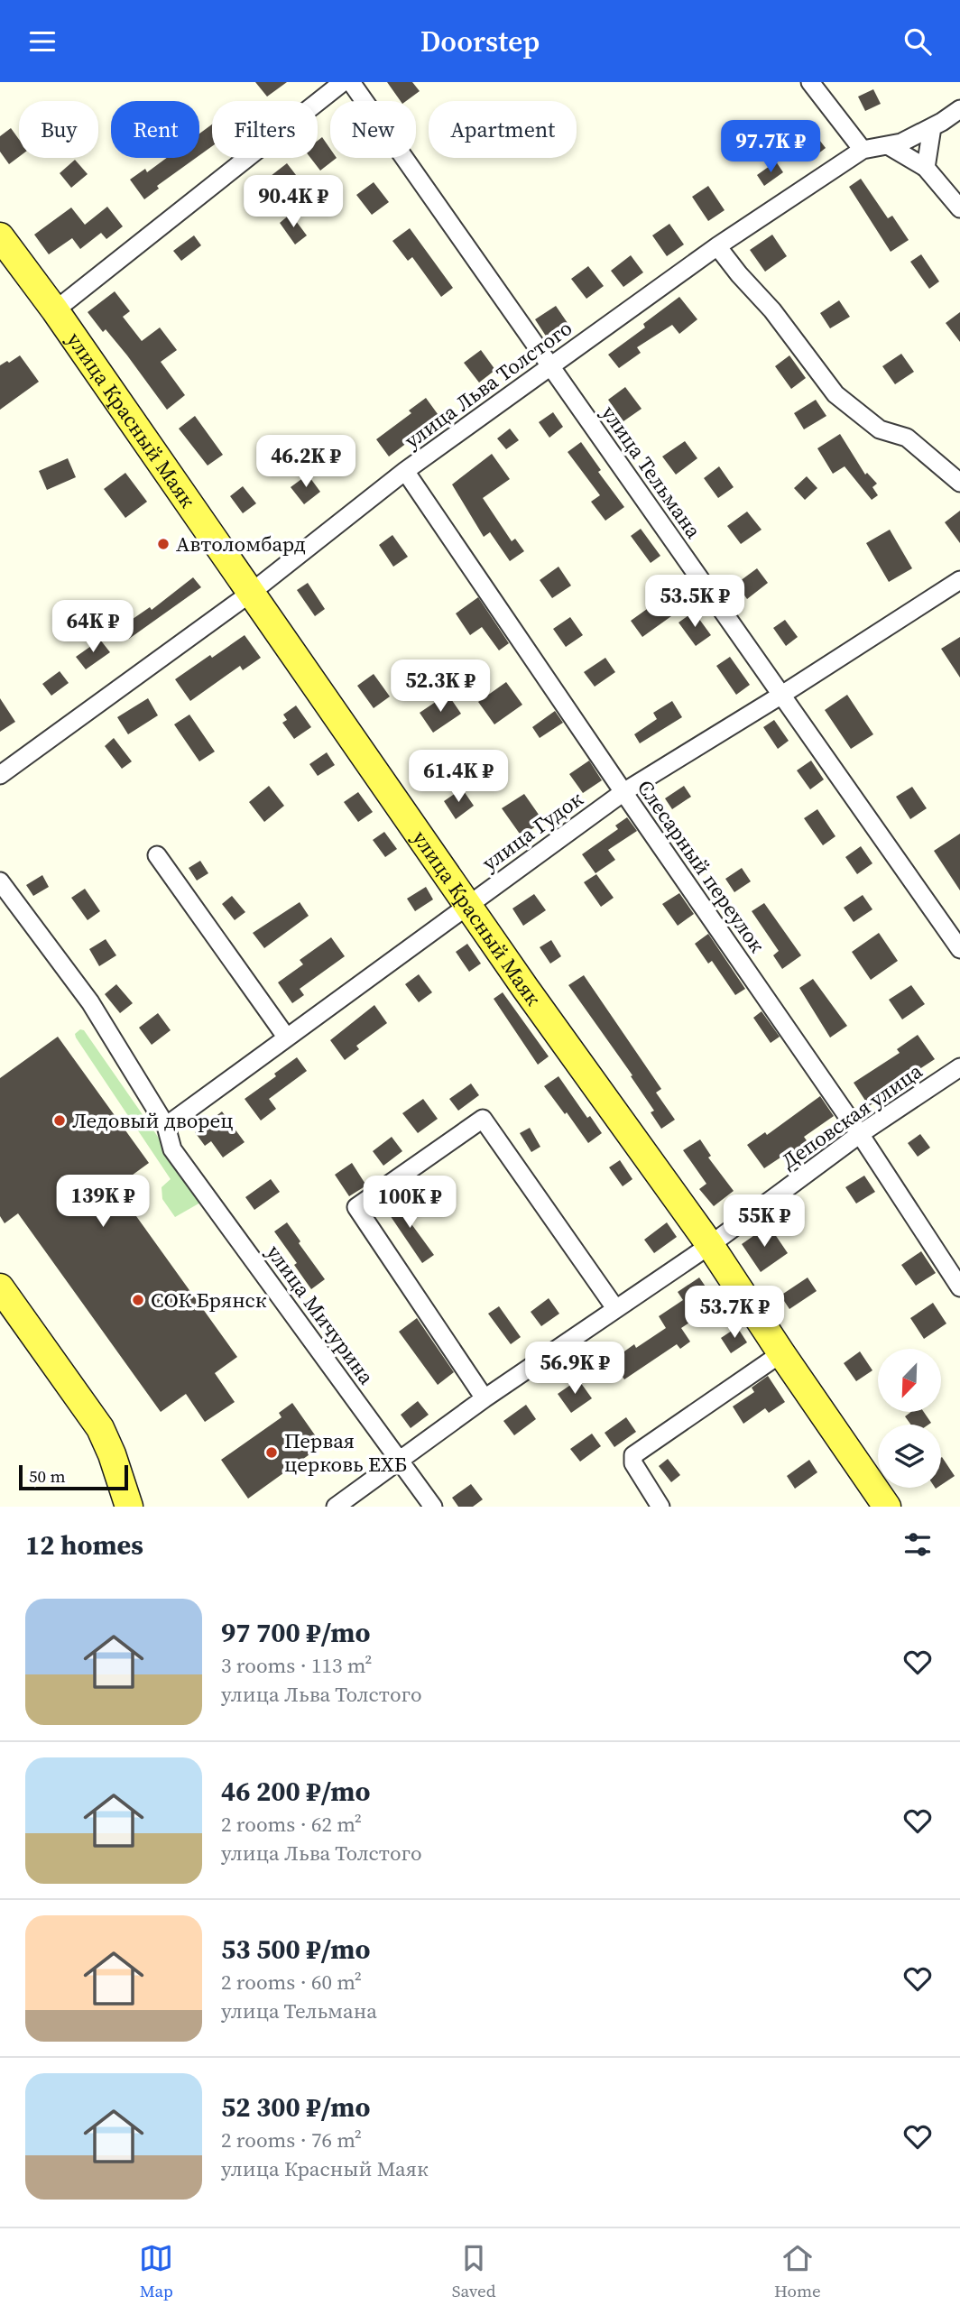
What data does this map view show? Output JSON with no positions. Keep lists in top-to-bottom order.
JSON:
{
  "streets": {
    "main road": ["улица Красный Маяк"],
    "street": [
      "улица Льва Толстого",
      "улица Тельмана",
      "улица Гудок",
      "Слесарный переулок",
      "Деповская улица",
      "улица Мичурина"
    ]
  },
  "crossings": [
    ["улица Льва Толстого", "улица Красный Маяк"],
    ["улица Льва Толстого", "улица Тельмана"],
    ["улица Льва Толстого", "Слесарный переулок"],
    ["улица Красный Маяк", "улица Гудок"],
    ["улица Красный Маяк", "Деповская улица"],
    ["улица Тельмана", "улица Гудок"],
    ["улица Гудок", "Слесарный переулок"],
    ["улица Гудок", "улица Мичурина"],
    ["Слесарный переулок", "Деповская улица"],
    ["Деповская улица", "улица Мичурина"]
  ],
  "places": [
    "Автоломбард",
    "Ледовый дворец",
    "СОК Брянск",
    "Первая церковь ЕХБ"
  ],
  "scale_bar": "50 m",
  "north": "bottom left",
  "page": {
    "header": "Doorstep",
    "chip": [
      "Buy",
      "Rent",
      "Filters",
      "New",
      "Apartment"
    ],
    "price": [
      "97.7K ₽",
      "90.4K ₽",
      "46.2K ₽",
      "53.5K ₽",
      "64K ₽",
      "52.3K ₽",
      "61.4K ₽",
      "139K ₽",
      "100K ₽",
      "55K ₽",
      "53.7K ₽",
      "56.9K ₽"
    ],
    "scale": "50 m",
    "heading": "12 homes",
    "list": [
      {
        "name": "97 700 ₽/mo",
        "note": "3 rooms · 113 m² · улица Льва Толстого"
      },
      {
        "name": "46 200 ₽/mo",
        "note": "2 rooms · 62 m² · улица Льва Толстого"
      },
      {
        "name": "53 500 ₽/mo",
        "note": "2 rooms · 60 m² · улица Тельмана"
      },
      {
        "name": "52 300 ₽/mo",
        "note": "2 rooms · 76 m² · улица Красный Маяк"
      }
    ],
    "tabs": ["Map", "Saved", "Home"]
  }
}
